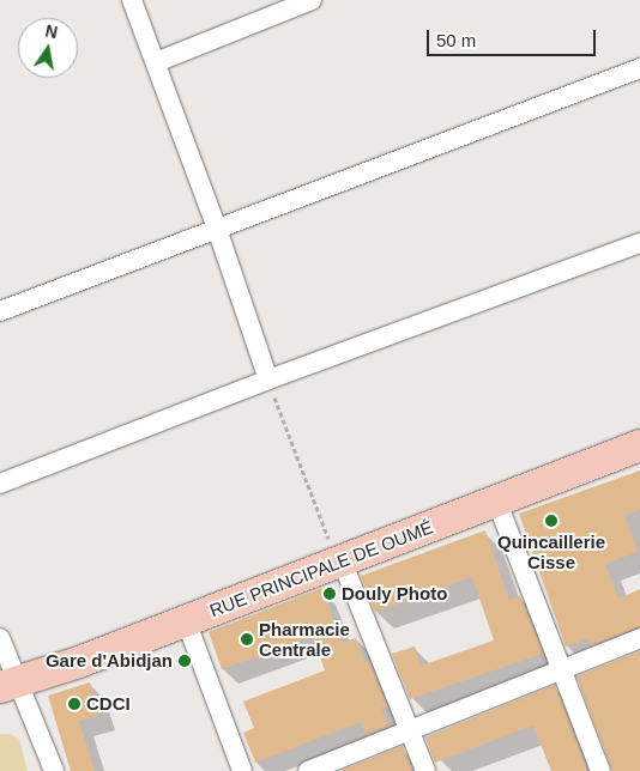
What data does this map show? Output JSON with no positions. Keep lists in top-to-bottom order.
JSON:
{
  "streets": {
    "main road": ["RUE PRINCIPALE DE OUMÉ"]
  },
  "places": [
    "Quincaillerie Cisse",
    "Douly Photo",
    "Pharmacie Centrale",
    "Gare d'Abidjan",
    "CDCI"
  ],
  "scale_bar": "50 m",
  "north": "top"
}
